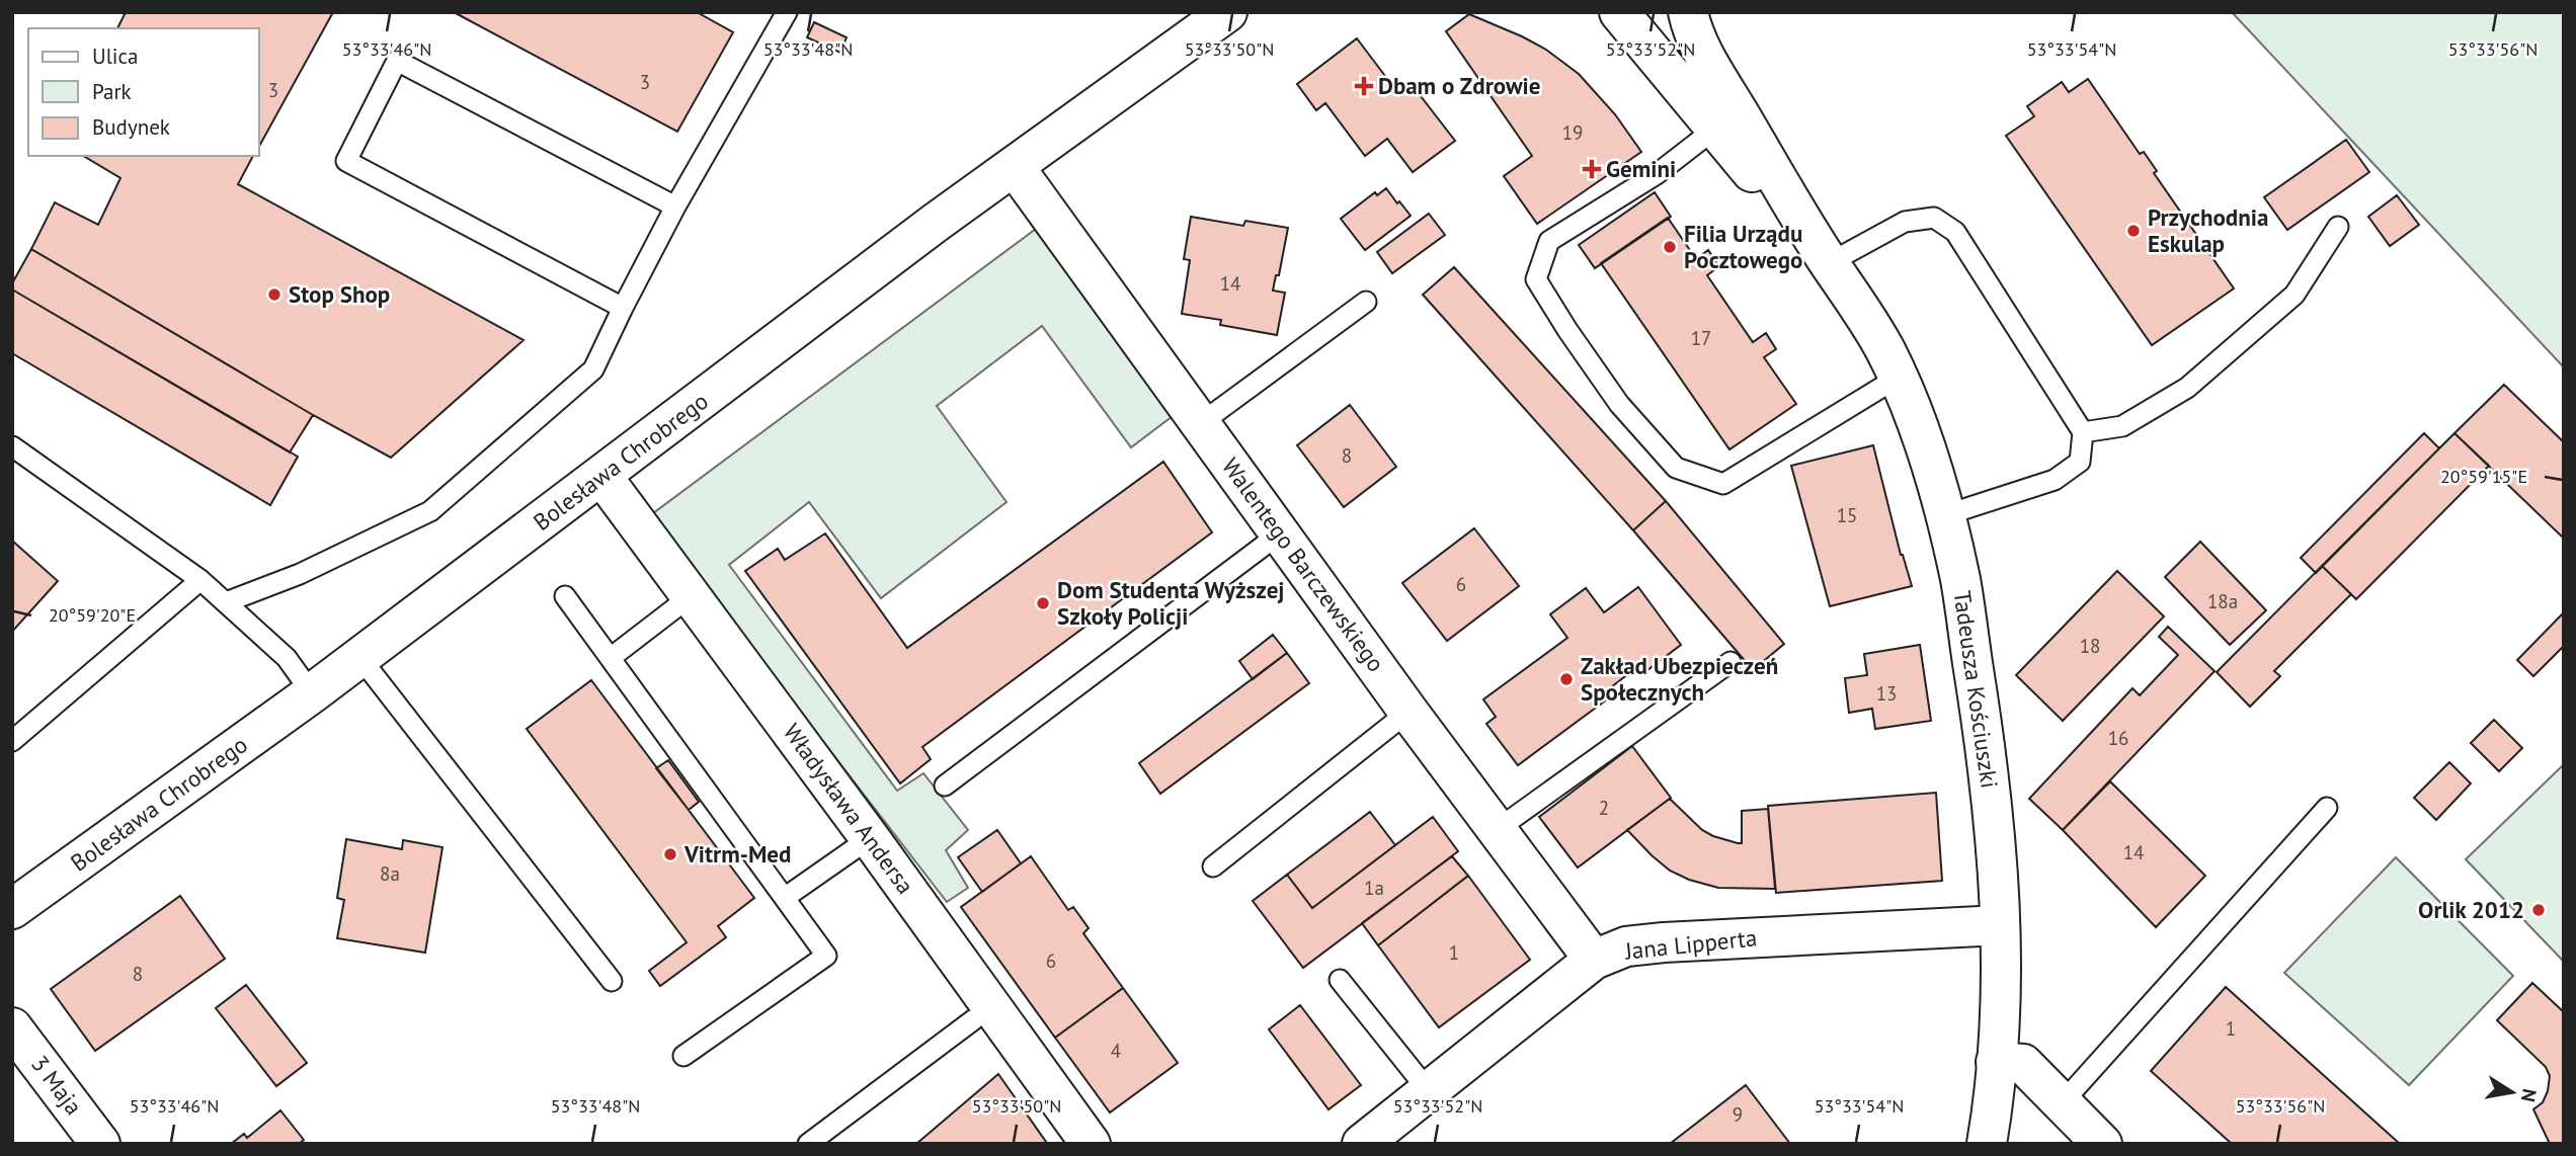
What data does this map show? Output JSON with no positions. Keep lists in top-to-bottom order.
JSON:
{
  "streets": {
    "street": [
      "Bolesława Chrobrego",
      "Walentego Barczewskiego",
      "Tadeusza Kościuszki",
      "Władysława Andersa",
      "Jana Lipperta",
      "3 Maja"
    ]
  },
  "crossings": [
    ["Bolesława Chrobrego", "Walentego Barczewskiego"],
    ["Bolesława Chrobrego", "Władysława Andersa"],
    ["Walentego Barczewskiego", "Jana Lipperta"],
    ["Tadeusza Kościuszki", "Jana Lipperta"]
  ],
  "places": {
    "health": ["Dbam o Zdrowie", "Gemini"],
    "other": [
      "Przychodnia Eskulap",
      "Filia Urządu Pocztowego",
      "Stop Shop",
      "Dom Studenta Wyższej Szkoły Policji",
      "Zakład Ubezpieczeń Społecznych",
      "Vitrm-Med",
      "Orlik 2012"
    ]
  },
  "house_numbers": [
    "3",
    "3",
    "19",
    "14",
    "17",
    "8",
    "15",
    "6",
    "18a",
    "18",
    "13",
    "16",
    "2",
    "14",
    "8a",
    "1a",
    "1",
    "6",
    "8",
    "1",
    "4",
    "9"
  ],
  "legend": ["Ulica", "Park", "Budynek"],
  "north": "right",
  "coordinates": [
    "53°33'46\"N",
    "53°33'48\"N",
    "53°33'50\"N",
    "53°33'52\"N",
    "53°33'54\"N",
    "53°33'56\"N",
    "20°59'15\"E",
    "20°59'20\"E"
  ]
}
